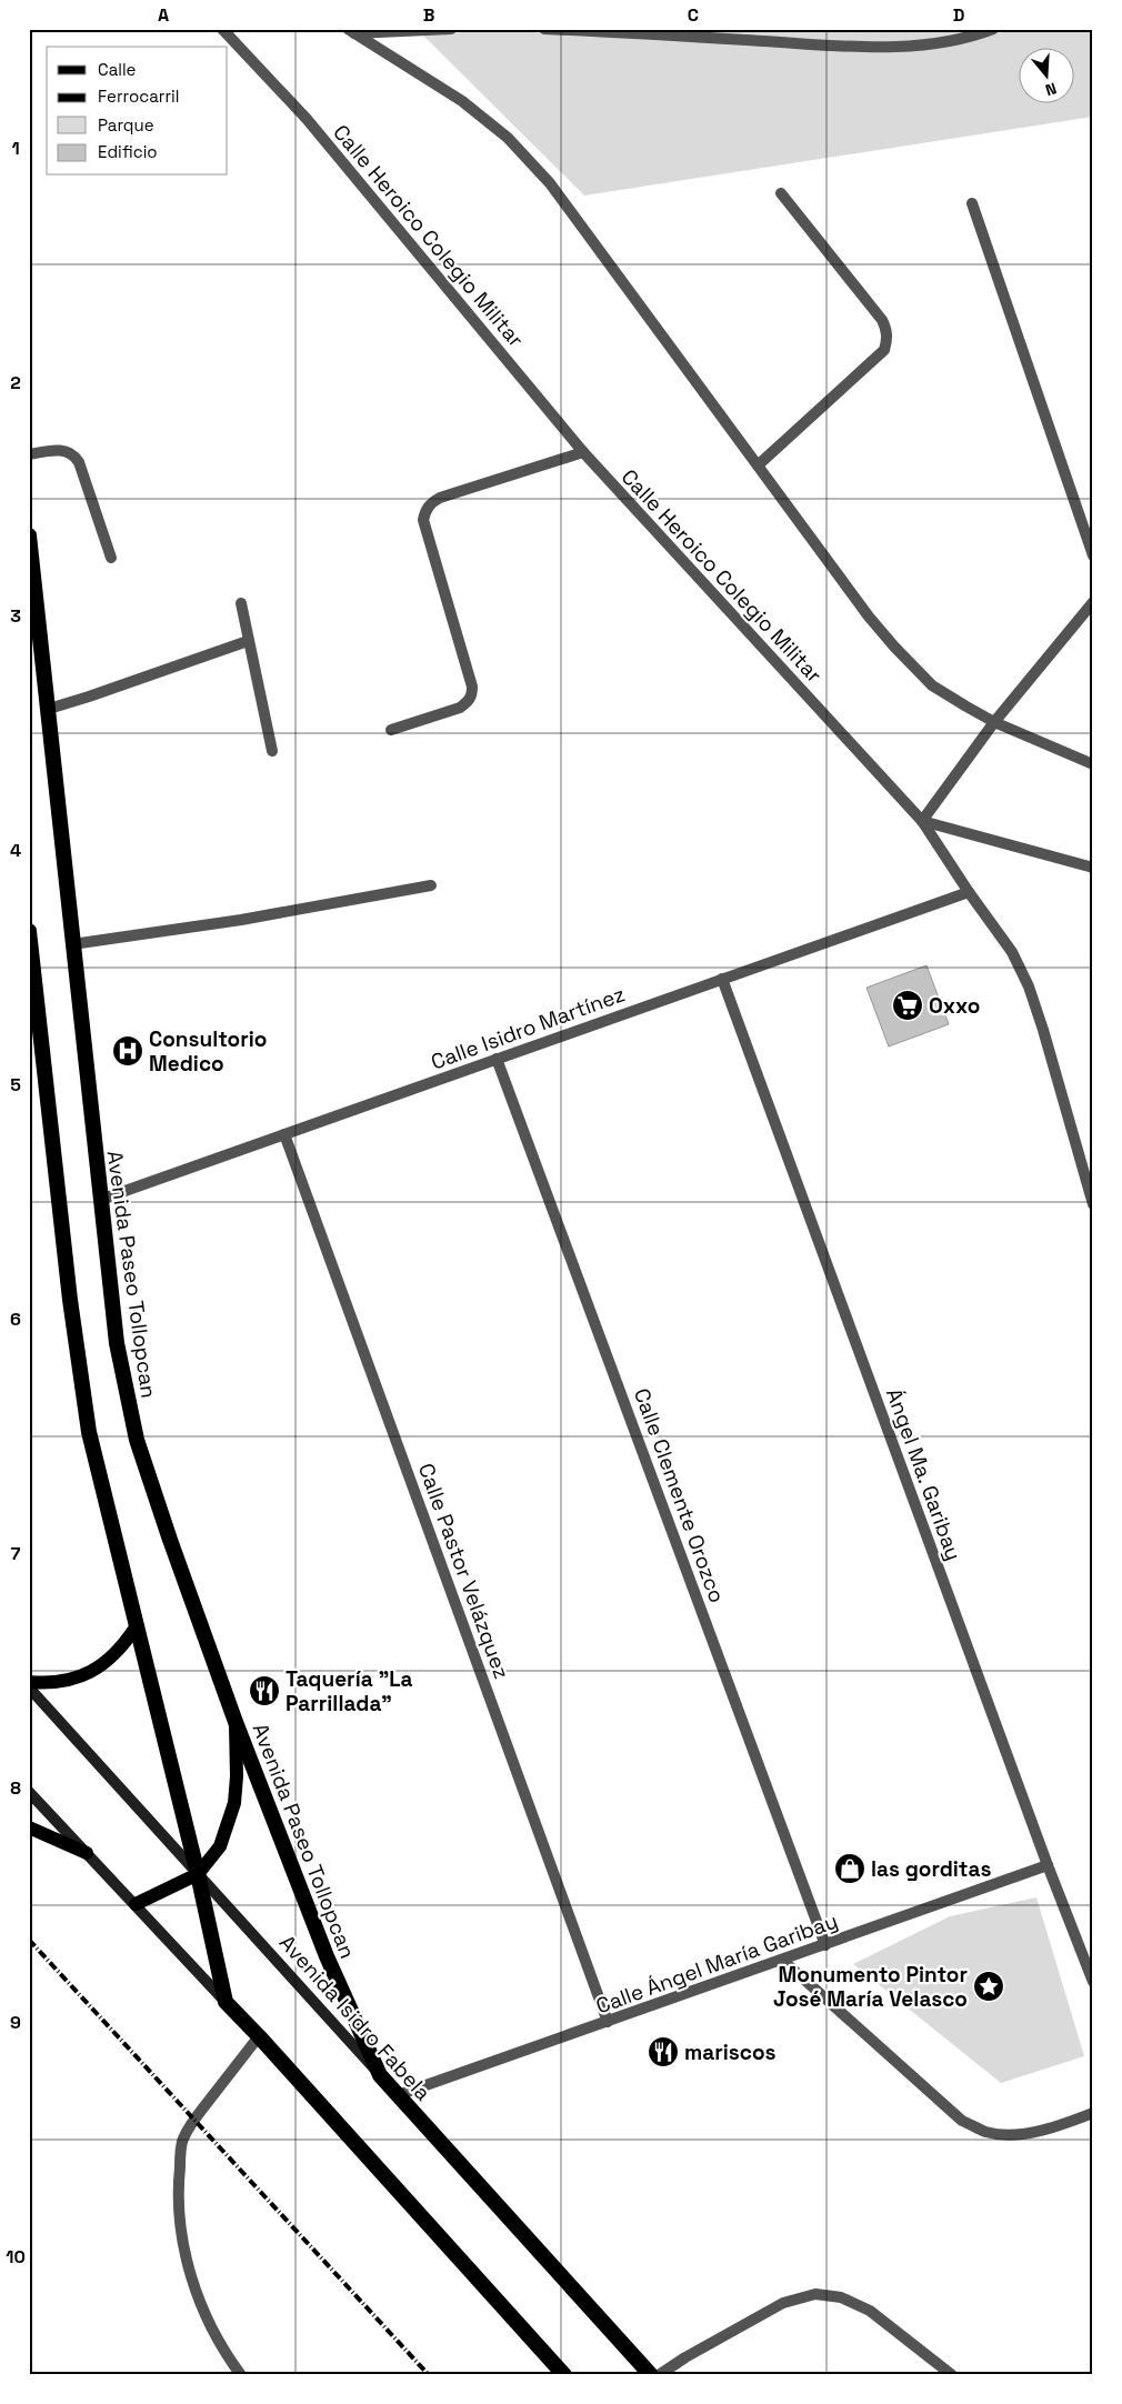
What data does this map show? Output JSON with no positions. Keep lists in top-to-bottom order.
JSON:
{
  "streets": {
    "highway": ["Avenida Paseo Tollopcan", "Avenida Isidro Fabela"],
    "street": [
      "Calle Heroico Colegio Militar",
      "Calle Isidro Martínez",
      "Ángel Ma. Garibay",
      "Calle Clemente Orozco",
      "Calle Pastor Velázquez",
      "Calle Ángel María Garibay"
    ]
  },
  "crossings": [
    ["Calle Heroico Colegio Militar", "Calle Isidro Martínez"],
    ["Calle Isidro Martínez", "Avenida Paseo Tollopcan"],
    ["Calle Isidro Martínez", "Ángel Ma. Garibay"],
    ["Calle Isidro Martínez", "Calle Clemente Orozco"],
    ["Calle Isidro Martínez", "Calle Pastor Velázquez"],
    ["Avenida Paseo Tollopcan", "Avenida Isidro Fabela"],
    ["Ángel Ma. Garibay", "Calle Ángel María Garibay"],
    ["Calle Clemente Orozco", "Calle Ángel María Garibay"],
    ["Calle Pastor Velázquez", "Calle Ángel María Garibay"],
    ["Calle Ángel María Garibay", "Avenida Isidro Fabela"]
  ],
  "places": {
    "supermarket": ["Oxxo"],
    "hospital": ["Consultorio Medico"],
    "restaurant": ["Taquería \"La Parrillada\"", "mariscos"],
    "shop": ["las gorditas"],
    "place": ["Monumento Pintor José María Velasco"]
  },
  "legend": [
    "Calle",
    "Ferrocarril",
    "Parque",
    "Edificio"
  ],
  "north": "bottom",
  "grid": {
    "columns": [
      "A",
      "B",
      "C",
      "D"
    ],
    "rows": [
      "1",
      "2",
      "3",
      "4",
      "5",
      "6",
      "7",
      "8",
      "9",
      "10"
    ]
  }
}
